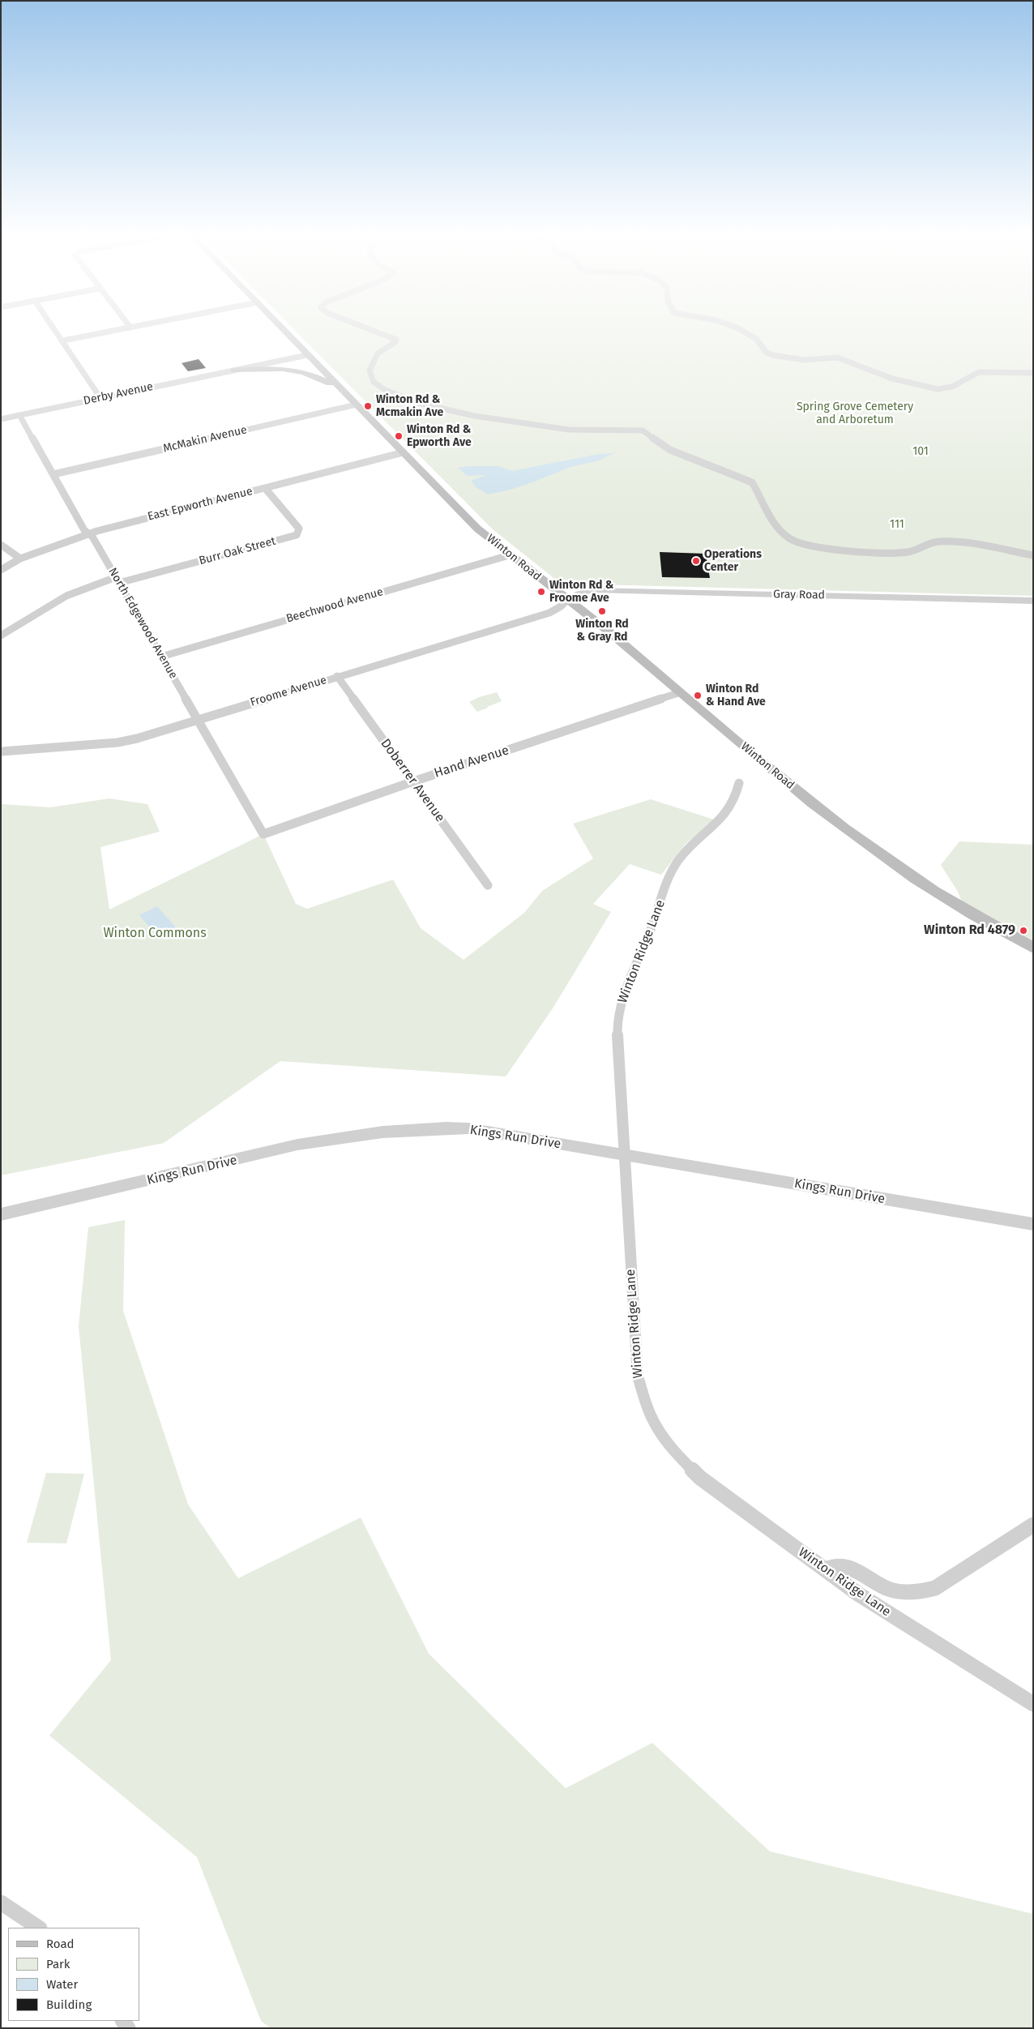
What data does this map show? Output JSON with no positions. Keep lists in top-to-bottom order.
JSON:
{
  "streets": {
    "main road": ["Winton Road"],
    "street": [
      "Derby Avenue",
      "McMakin Avenue",
      "East Epworth Avenue",
      "Burr Oak Street",
      "Gray Road",
      "Beechwood Avenue",
      "North Edgewood Avenue",
      "Froome Avenue",
      "Hand Avenue",
      "Doberrer Avenue",
      "Winton Ridge Lane",
      "Kings Run Drive"
    ]
  },
  "crossings": [
    ["Derby Avenue", "Winton Road"],
    ["Derby Avenue", "North Edgewood Avenue"],
    ["McMakin Avenue", "Winton Road"],
    ["McMakin Avenue", "North Edgewood Avenue"],
    ["East Epworth Avenue", "Burr Oak Street"],
    ["East Epworth Avenue", "Winton Road"],
    ["East Epworth Avenue", "North Edgewood Avenue"],
    ["Burr Oak Street", "North Edgewood Avenue"],
    ["Winton Road", "Gray Road"],
    ["Winton Road", "Beechwood Avenue"],
    ["Winton Road", "Froome Avenue"],
    ["Winton Road", "Hand Avenue"],
    ["Gray Road", "Froome Avenue"],
    ["Beechwood Avenue", "North Edgewood Avenue"],
    ["North Edgewood Avenue", "Froome Avenue"],
    ["North Edgewood Avenue", "Hand Avenue"],
    ["Froome Avenue", "Doberrer Avenue"],
    ["Hand Avenue", "Doberrer Avenue"],
    ["Winton Ridge Lane", "Kings Run Drive"]
  ],
  "parks": [
    "Spring Grove Cemetery and Arboretum",
    "101",
    "111",
    "Winton Commons"
  ],
  "places": [
    "Winton Rd & Mcmakin Ave",
    "Winton Rd & Epworth Ave",
    "Operations Center",
    "Winton Rd & Froome Ave",
    "Winton Rd & Gray Rd",
    "Winton Rd & Hand Ave",
    "Winton Rd 4879"
  ],
  "legend": [
    "Road",
    "Park",
    "Water",
    "Building"
  ]
}
